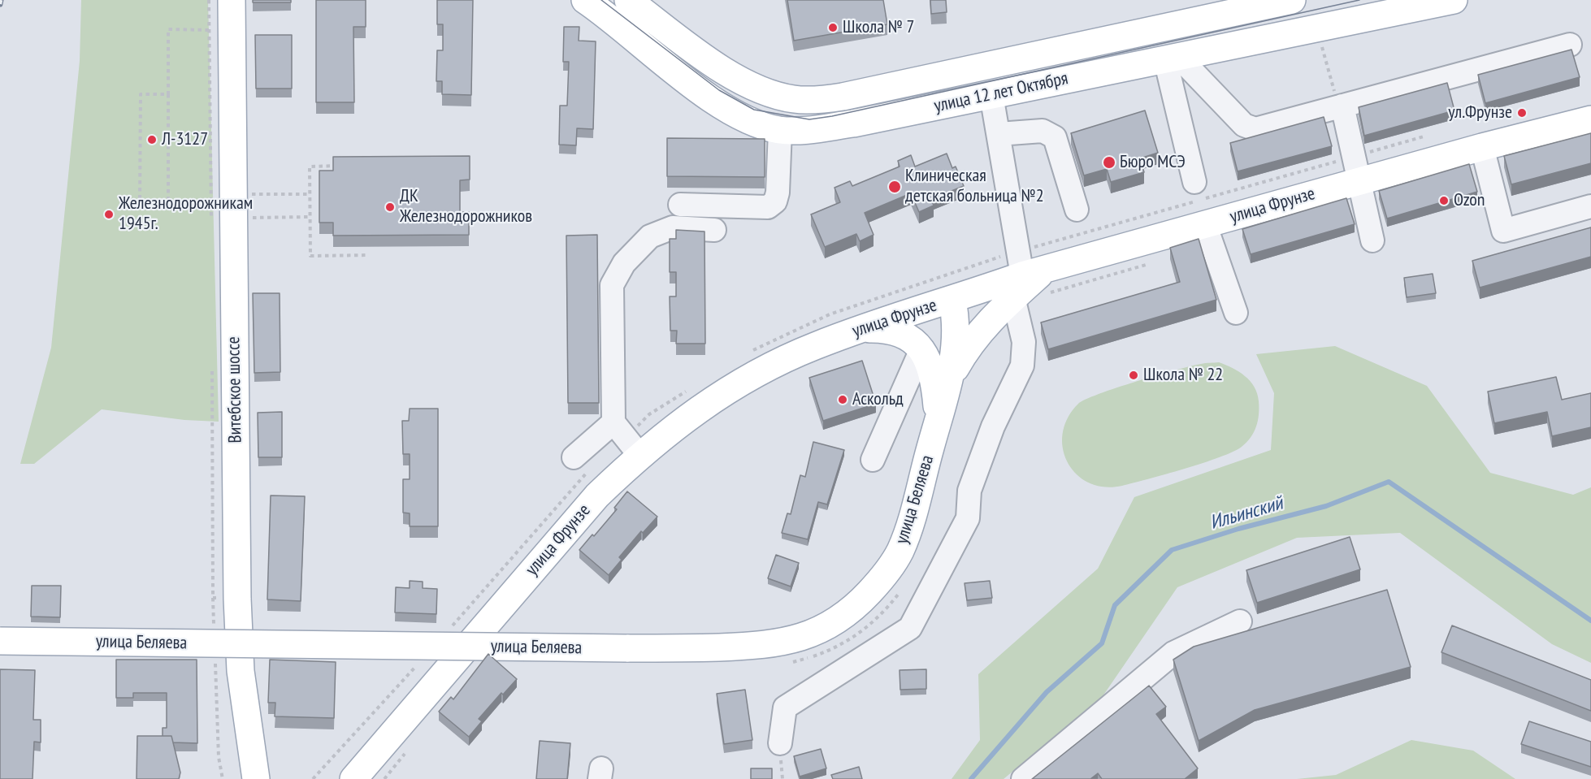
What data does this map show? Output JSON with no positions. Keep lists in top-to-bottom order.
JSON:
{
  "streets": {
    "main road": [
      "улица 12 лет Октября",
      "улица Фрунзе",
      "Витебское шоссе",
      "улица Беляева"
    ]
  },
  "water": ["Ильинский"],
  "places": [
    "Школа № 7",
    "ул.Фрунзе",
    "Л-3127",
    "Бюро МСЭ",
    "Клиническая детская больница №2",
    "Ozon",
    "ДК Железнодорожников",
    "Железнодорожникам 1945г.",
    "Школа № 22",
    "Аскольд"
  ]
}
